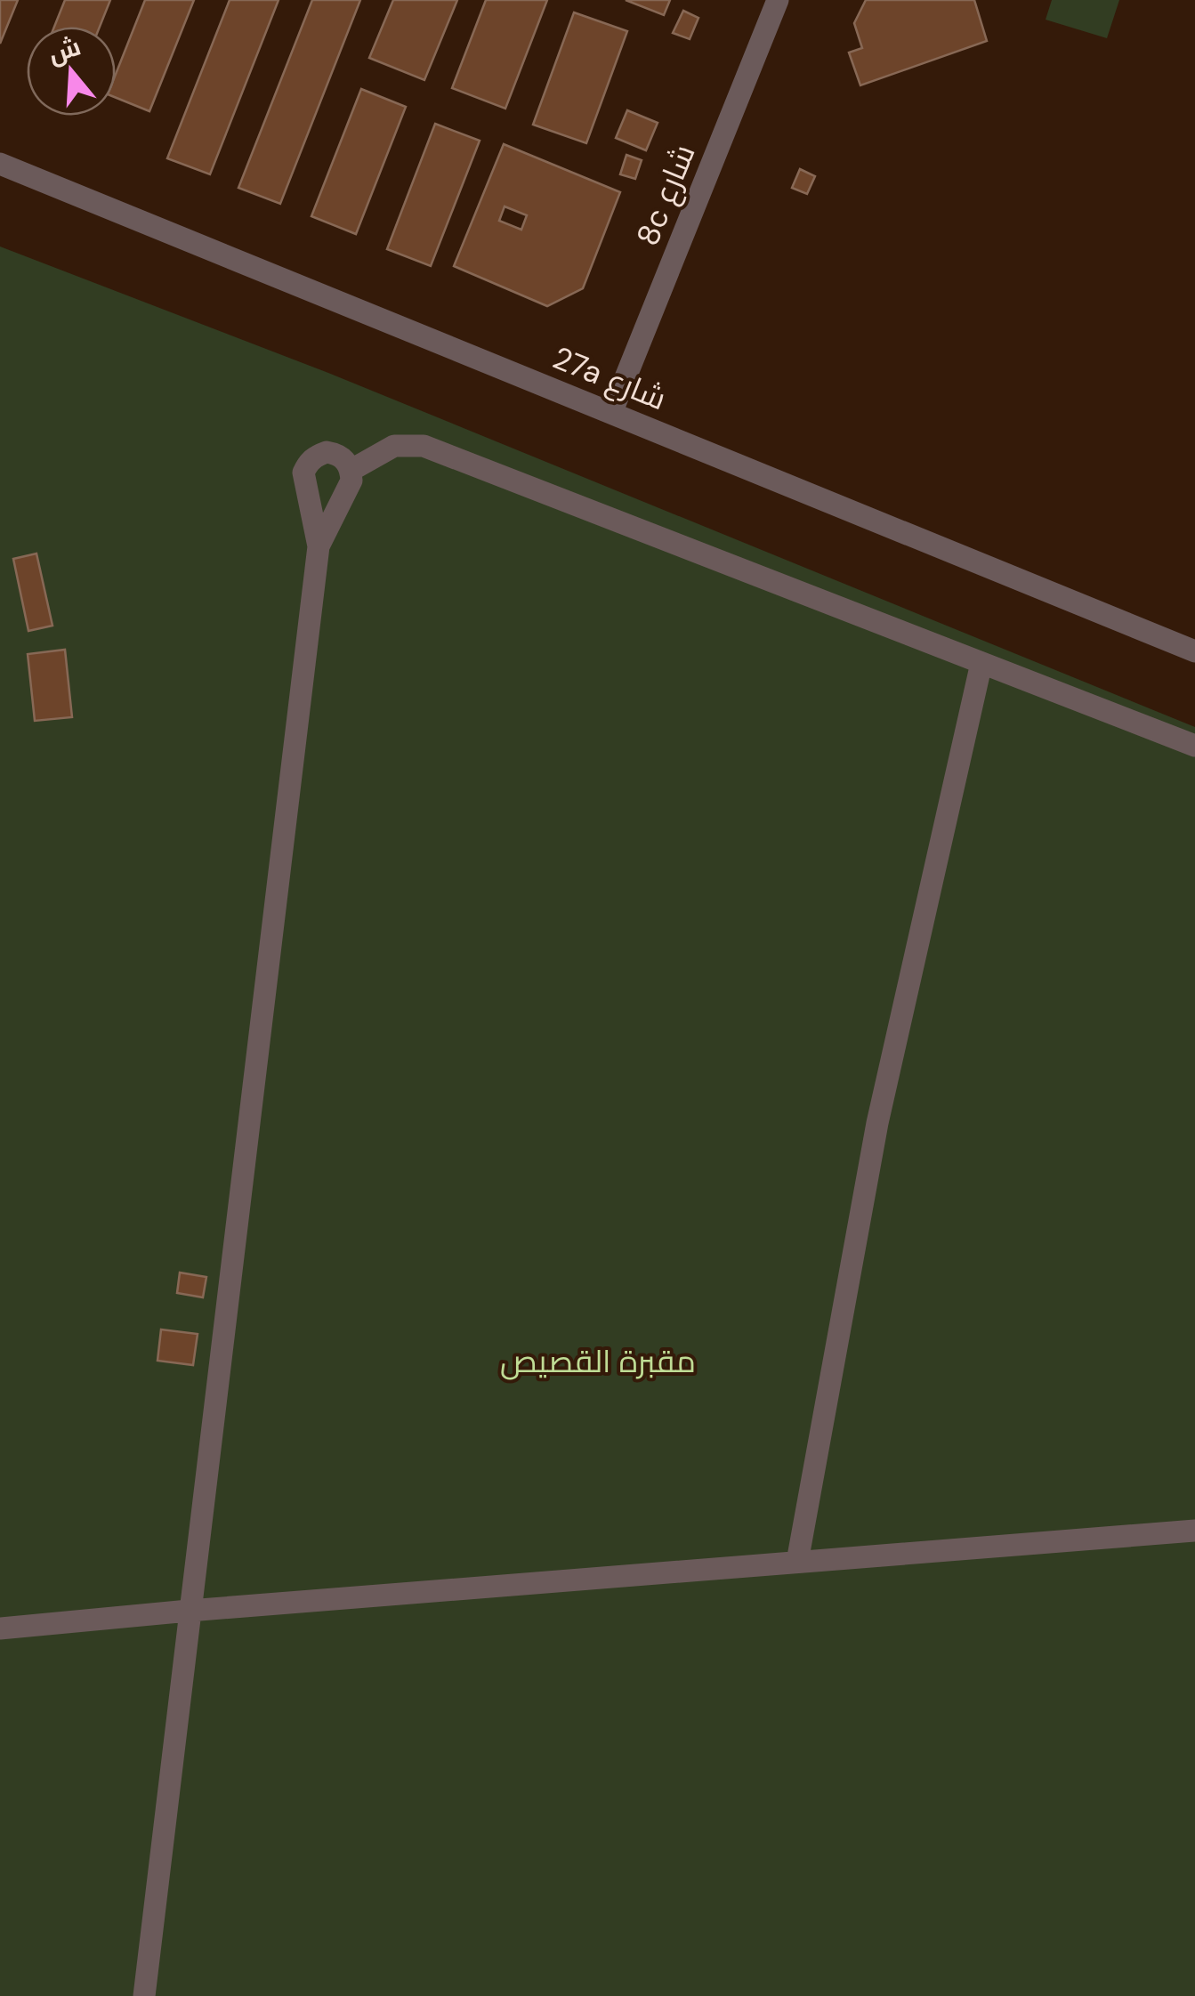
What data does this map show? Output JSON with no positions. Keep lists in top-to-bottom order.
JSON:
{
  "streets": {
    "street": ["8c شارع", "27a شارع"]
  },
  "crossings": [
    ["8c شارع", "27a شارع"]
  ],
  "parks": ["مقبرة القصيص"],
  "north": "top"
}
